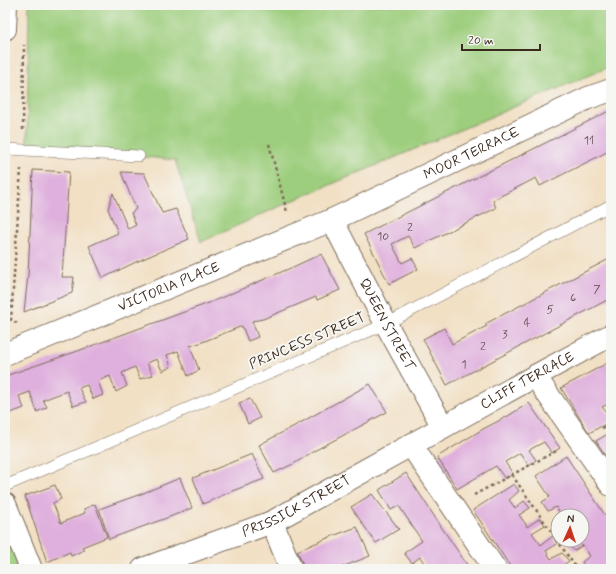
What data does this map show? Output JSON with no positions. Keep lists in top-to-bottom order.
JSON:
{
  "streets": {
    "street": [
      "MOOR TERRACE",
      "VICTORIA PLACE",
      "QUEEN STREET",
      "CLIFF TERRACE",
      "PRISSICK STREET"
    ],
    "lane": ["PRINCESS STREET"]
  },
  "crossings": [
    ["MOOR TERRACE", "VICTORIA PLACE"],
    ["MOOR TERRACE", "QUEEN STREET"],
    ["VICTORIA PLACE", "QUEEN STREET"],
    ["QUEEN STREET", "PRINCESS STREET"],
    ["QUEEN STREET", "CLIFF TERRACE"],
    ["QUEEN STREET", "PRISSICK STREET"],
    ["CLIFF TERRACE", "PRISSICK STREET"]
  ],
  "house_numbers": [
    "11",
    "2",
    "10",
    "7",
    "6",
    "5",
    "4",
    "3",
    "2",
    "1"
  ],
  "scale_bar": "20 m",
  "north": "top"
}
